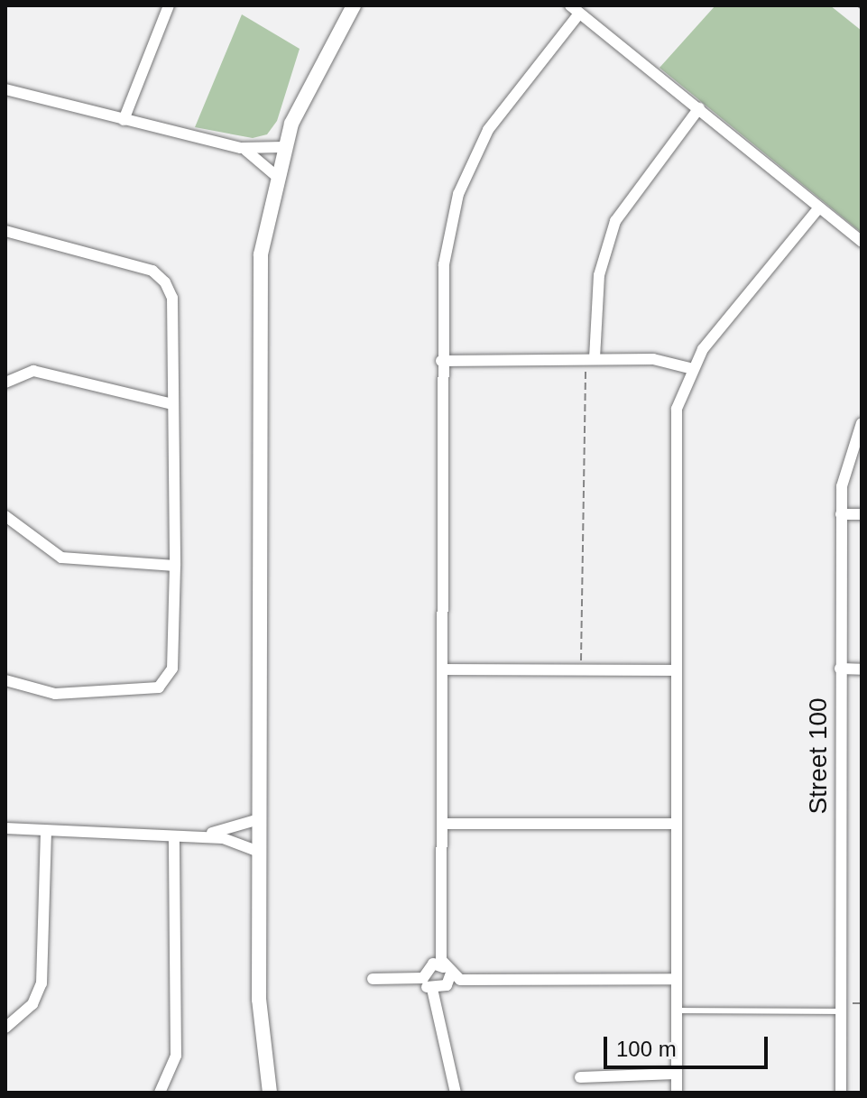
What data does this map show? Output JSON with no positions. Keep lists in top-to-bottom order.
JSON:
{
  "streets": {
    "street": ["Street 100"]
  },
  "scale_bar": "100 m"
}
